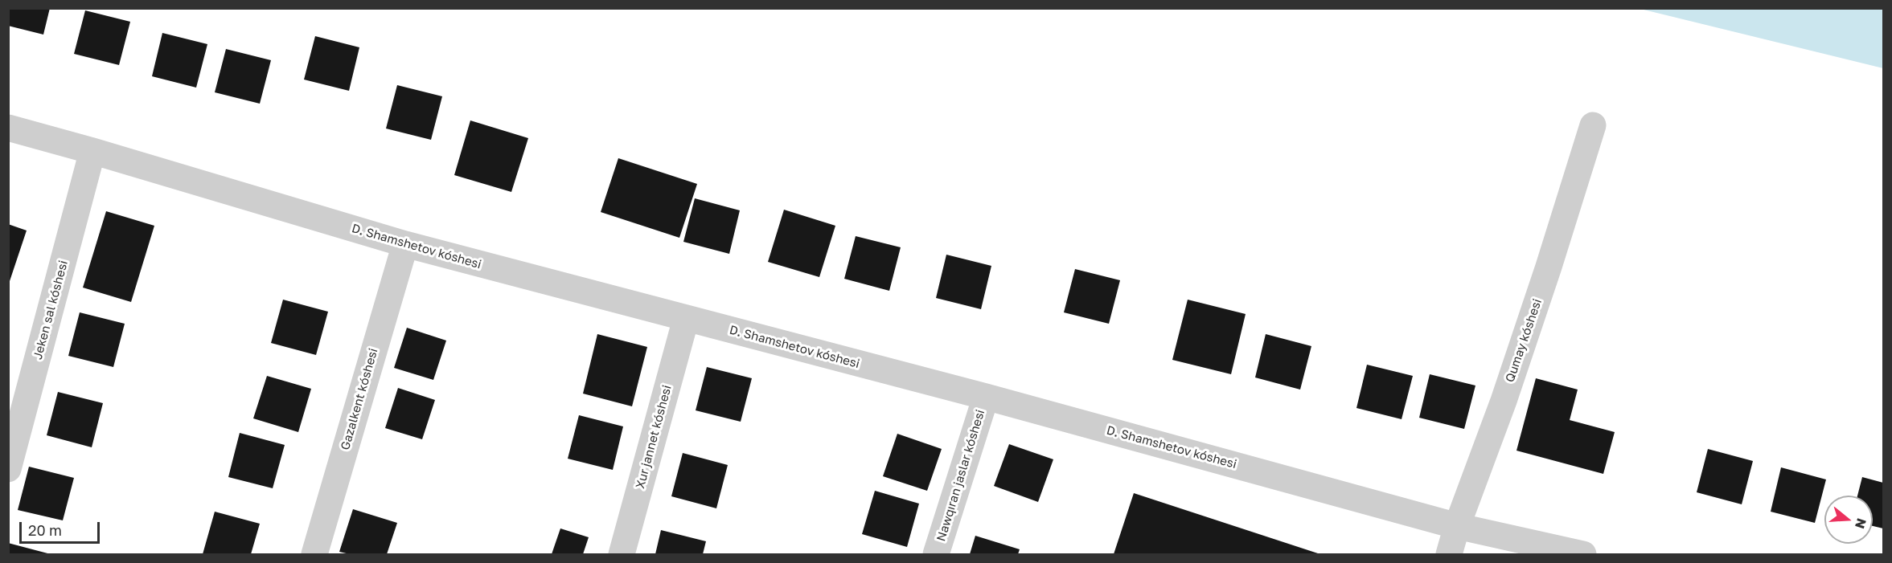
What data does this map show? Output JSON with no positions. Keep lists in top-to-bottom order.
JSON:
{
  "streets": {
    "street": [
      "D. Shamshetov kóshesi",
      "Jeken sal kóshesi",
      "Qumay kóshesi",
      "Gazalkent kóshesi",
      "Xur jannet kóshesi",
      "Nawqıran jaslar kóshesi"
    ]
  },
  "crossings": [
    ["D. Shamshetov kóshesi", "Jeken sal kóshesi"],
    ["D. Shamshetov kóshesi", "Qumay kóshesi"],
    ["D. Shamshetov kóshesi", "Gazalkent kóshesi"],
    ["D. Shamshetov kóshesi", "Xur jannet kóshesi"],
    ["D. Shamshetov kóshesi", "Nawqıran jaslar kóshesi"]
  ],
  "scale_bar": "20 m",
  "north": "right"
}
